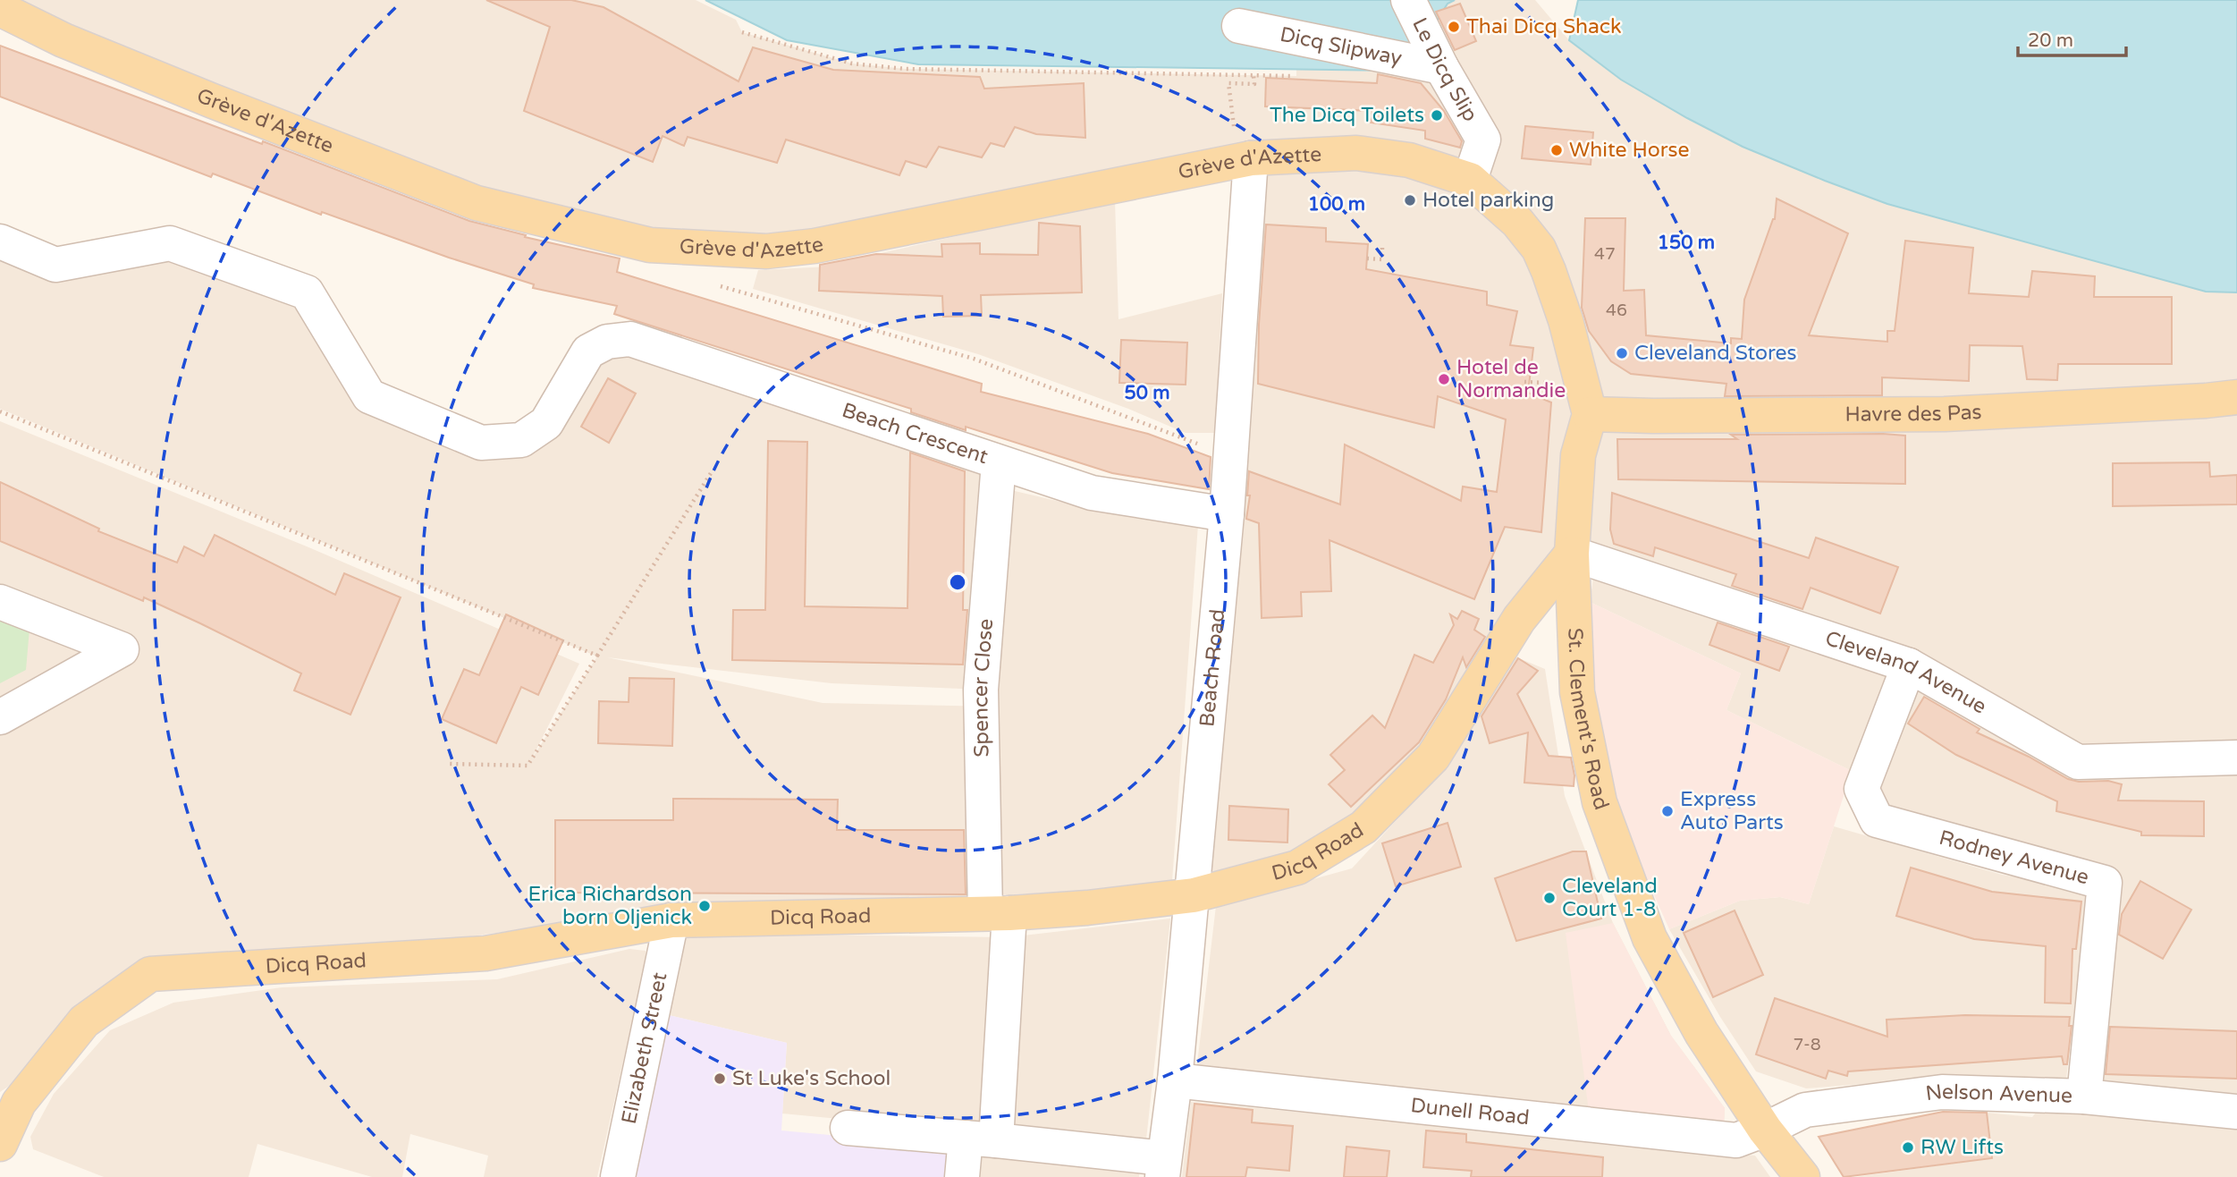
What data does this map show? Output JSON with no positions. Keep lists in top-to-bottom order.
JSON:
{
  "streets": {
    "main road": [
      "Grève d'Azette",
      "Havre des Pas",
      "St. Clement's Road",
      "Dicq Road"
    ],
    "street": [
      "Dicq Slipway",
      "Le Dicq Slip",
      "Beach Crescent",
      "Beach Road",
      "Cleveland Avenue",
      "Spencer Close",
      "Rodney Avenue",
      "Elizabeth Street",
      "Nelson Avenue",
      "Dunell Road"
    ]
  },
  "crossings": [
    ["Dicq Slipway", "Le Dicq Slip"],
    ["Le Dicq Slip", "Grève d'Azette"],
    ["Grève d'Azette", "Havre des Pas"],
    ["Grève d'Azette", "Beach Road"],
    ["Grève d'Azette", "St. Clement's Road"],
    ["Havre des Pas", "St. Clement's Road"],
    ["Beach Crescent", "Beach Road"],
    ["Beach Crescent", "Spencer Close"],
    ["Beach Road", "Dicq Road"],
    ["Beach Road", "Dunell Road"],
    ["Cleveland Avenue", "St. Clement's Road"],
    ["Cleveland Avenue", "Dicq Road"],
    ["Cleveland Avenue", "Rodney Avenue"],
    ["Spencer Close", "Dicq Road"],
    ["St. Clement's Road", "Dicq Road"],
    ["St. Clement's Road", "Nelson Avenue"],
    ["St. Clement's Road", "Dunell Road"],
    ["Dicq Road", "Elizabeth Street"],
    ["Rodney Avenue", "Nelson Avenue"],
    ["Nelson Avenue", "Dunell Road"]
  ],
  "places": [
    "Thai Dicq Shack",
    "The Dicq Toilets",
    "White Horse",
    "Hotel parking",
    "Cleveland Stores",
    "Hotel de Normandie",
    "Express Auto Parts",
    "Cleveland Court 1-8",
    "Erica Richardson born Oljenick",
    "St Luke's School",
    "RW Lifts"
  ],
  "house_numbers": ["47", "46", "7-8"],
  "scale_bar": "20 m",
  "rings": ["100 m", "150 m", "50 m"]
}
